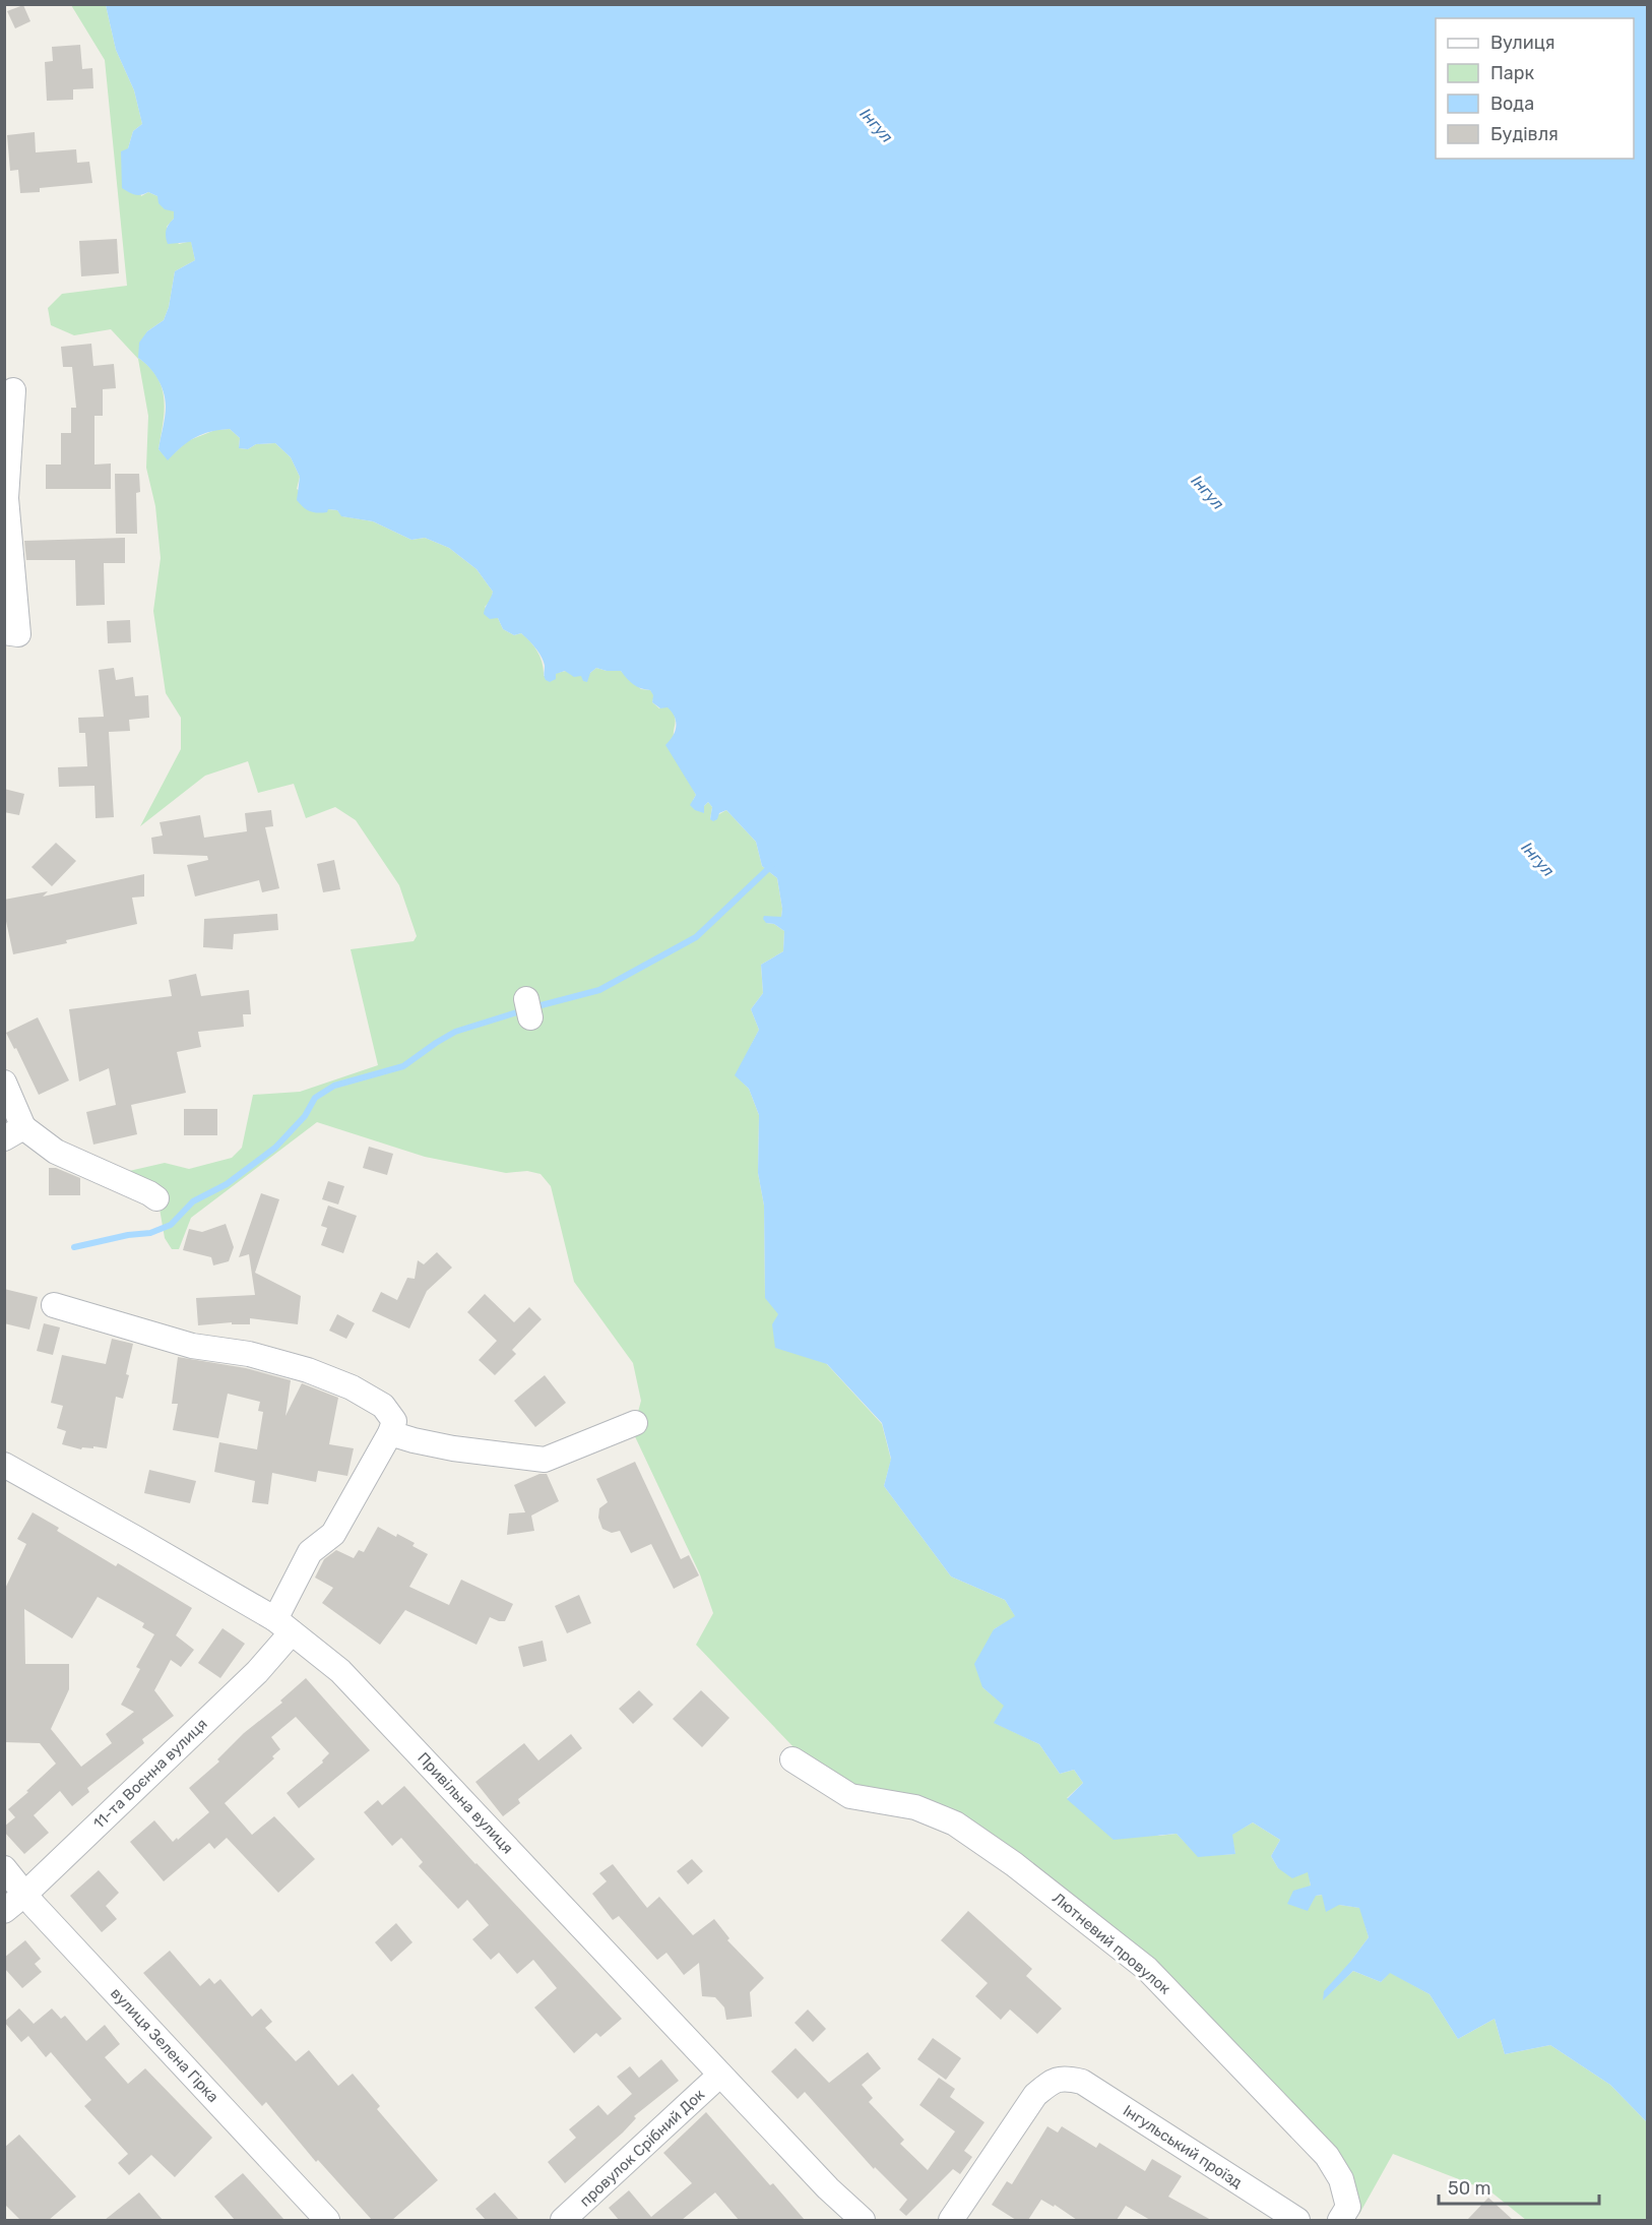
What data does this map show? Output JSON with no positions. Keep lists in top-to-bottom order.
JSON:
{
  "streets": {
    "street": [
      "11-та Воєнна вулиця",
      "Привільна вулиця",
      "Лютневий провулок",
      "вулиця Зелена Гірка",
      "Інгульський проїзд",
      "провулок Срібний Док"
    ]
  },
  "crossings": [
    ["11-та Воєнна вулиця", "Привільна вулиця"],
    ["11-та Воєнна вулиця", "вулиця Зелена Гірка"],
    ["Привільна вулиця", "провулок Срібний Док"]
  ],
  "water": ["Інгул"],
  "legend": [
    "Вулиця",
    "Парк",
    "Вода",
    "Будівля"
  ],
  "scale_bar": "50 m"
}
